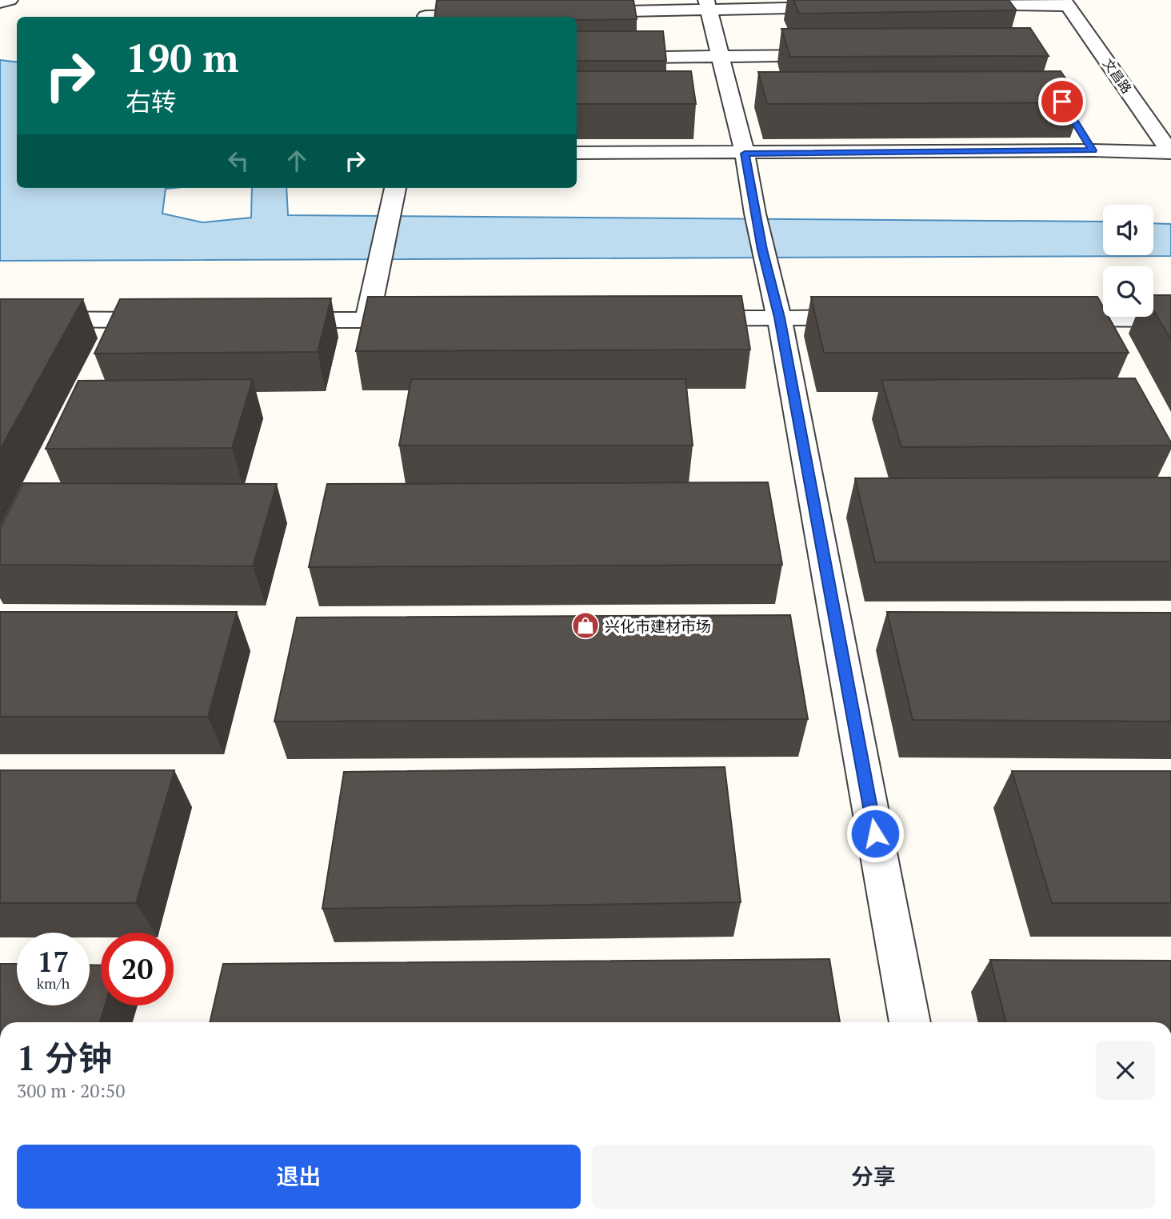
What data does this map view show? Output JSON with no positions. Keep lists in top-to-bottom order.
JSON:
{
  "streets": {
    "street": ["文昌路"]
  },
  "places": {
    "shop": ["兴化市建材市场"]
  },
  "page": {
    "turn": ["190 m", "右转"],
    "speed": "17 km/h",
    "limit": "20",
    "heading": ["1 分钟", "300 m · 20:50"],
    "buttons": ["退出", "分享"]
  }
}
